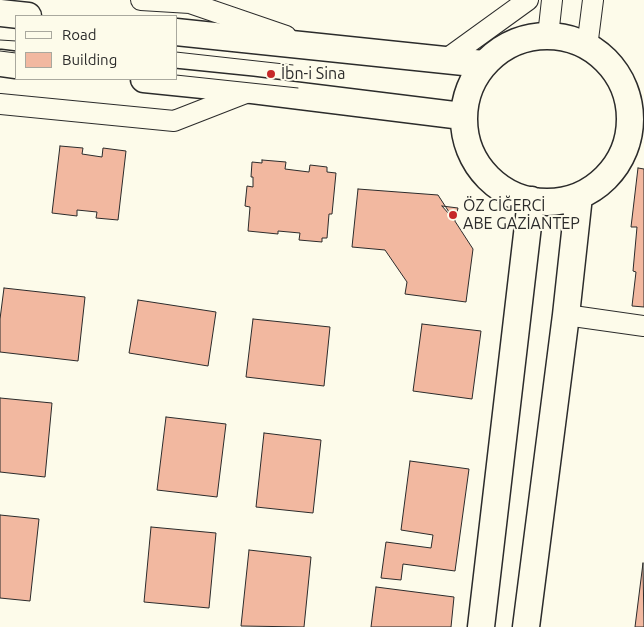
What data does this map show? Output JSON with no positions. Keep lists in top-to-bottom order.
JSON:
{
  "places": ["İbn-i Sina", "ÖZ CİĞERCİ ABE GAZİANTEP"],
  "legend": ["Road", "Building"]
}
